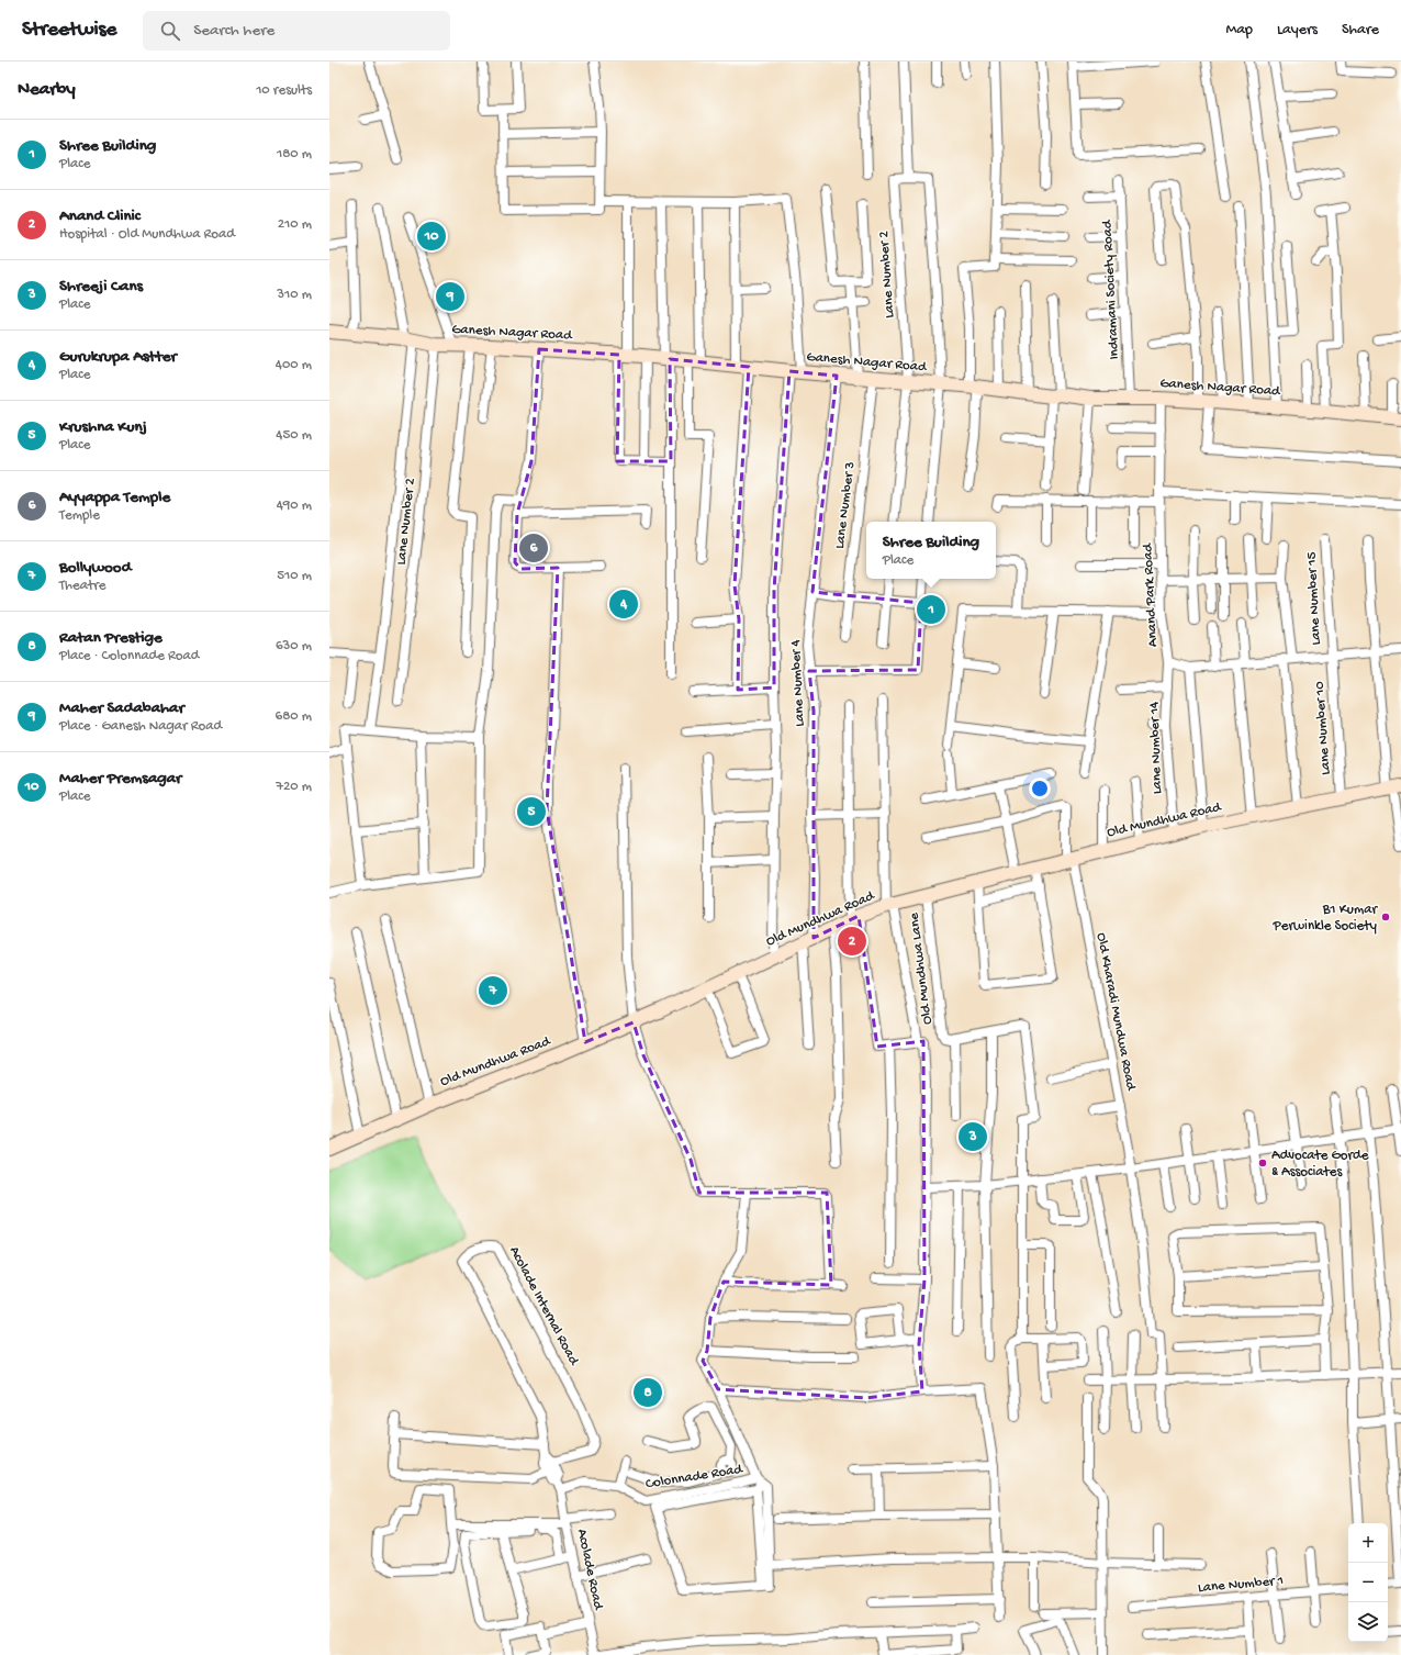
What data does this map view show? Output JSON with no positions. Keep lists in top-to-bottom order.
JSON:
{
  "streets": {
    "street": [
      "Lane Number 2",
      "Indramani Society Road",
      "Ganesh Nagar Road",
      "Lane Number 3",
      "Anand Park Road",
      "Lane Number 15",
      "Lane Number 4",
      "Lane Number 10",
      "Lane Number 14",
      "Old Mundhwa Road",
      "Old Mundhwa Lane",
      "Old Kharadi Mundwa Road",
      "Acolade Internal Road",
      "Colonnade Road",
      "Acolade Road",
      "Lane Number 1"
    ]
  },
  "crossings": [
    ["Lane Number 2", "Ganesh Nagar Road"],
    ["Indramani Society Road", "Ganesh Nagar Road"],
    ["Ganesh Nagar Road", "Lane Number 3"],
    ["Ganesh Nagar Road", "Anand Park Road"],
    ["Ganesh Nagar Road", "Lane Number 4"],
    ["Anand Park Road", "Lane Number 15"],
    ["Anand Park Road", "Lane Number 10"],
    ["Anand Park Road", "Lane Number 14"],
    ["Lane Number 15", "Lane Number 10"],
    ["Lane Number 4", "Old Mundhwa Road"],
    ["Lane Number 10", "Old Mundhwa Road"],
    ["Lane Number 14", "Old Mundhwa Road"],
    ["Old Mundhwa Road", "Old Mundhwa Lane"],
    ["Old Mundhwa Road", "Old Kharadi Mundwa Road"],
    ["Acolade Internal Road", "Colonnade Road"],
    ["Acolade Internal Road", "Acolade Road"],
    ["Colonnade Road", "Acolade Road"]
  ],
  "places": ["B1 Kumar Perwinkle Society", "Advocate Gorde & Associates"],
  "page": {
    "header": "Streetwise",
    "search": "Search here",
    "nav": ["Map", "Layers", "Share"],
    "heading": ["Nearby", "10 results"],
    "list": [
      {
        "mark": "1",
        "name": "Shree Building",
        "note": "Place",
        "value": "180 m"
      },
      {
        "mark": "2",
        "name": "Anand Clinic",
        "note": "Hospital · Old Mundhwa Road",
        "value": "210 m"
      },
      {
        "mark": "3",
        "name": "Shreeji Cans",
        "note": "Place",
        "value": "310 m"
      },
      {
        "mark": "4",
        "name": "Gurukrupa Astter",
        "note": "Place",
        "value": "400 m"
      },
      {
        "mark": "5",
        "name": "Krushna Kunj",
        "note": "Place",
        "value": "450 m"
      },
      {
        "mark": "6",
        "name": "Ayyappa Temple",
        "note": "Temple",
        "value": "490 m"
      },
      {
        "mark": "7",
        "name": "Bollywood",
        "note": "Theatre",
        "value": "510 m"
      },
      {
        "mark": "8",
        "name": "Ratan Prestige",
        "note": "Place · Colonnade Road",
        "value": "630 m"
      },
      {
        "mark": "9",
        "name": "Maher Sadabahar",
        "note": "Place · Ganesh Nagar Road",
        "value": "680 m"
      },
      {
        "mark": "10",
        "name": "Maher Premsagar",
        "note": "Place",
        "value": "720 m"
      }
    ],
    "pins": [
      "10",
      "9",
      "6",
      "4",
      "1",
      "5",
      "2",
      "7",
      "3",
      "8"
    ],
    "popup": ["Shree Building", "Place"],
    "map_buttons": ["+", "−"]
  }
}
